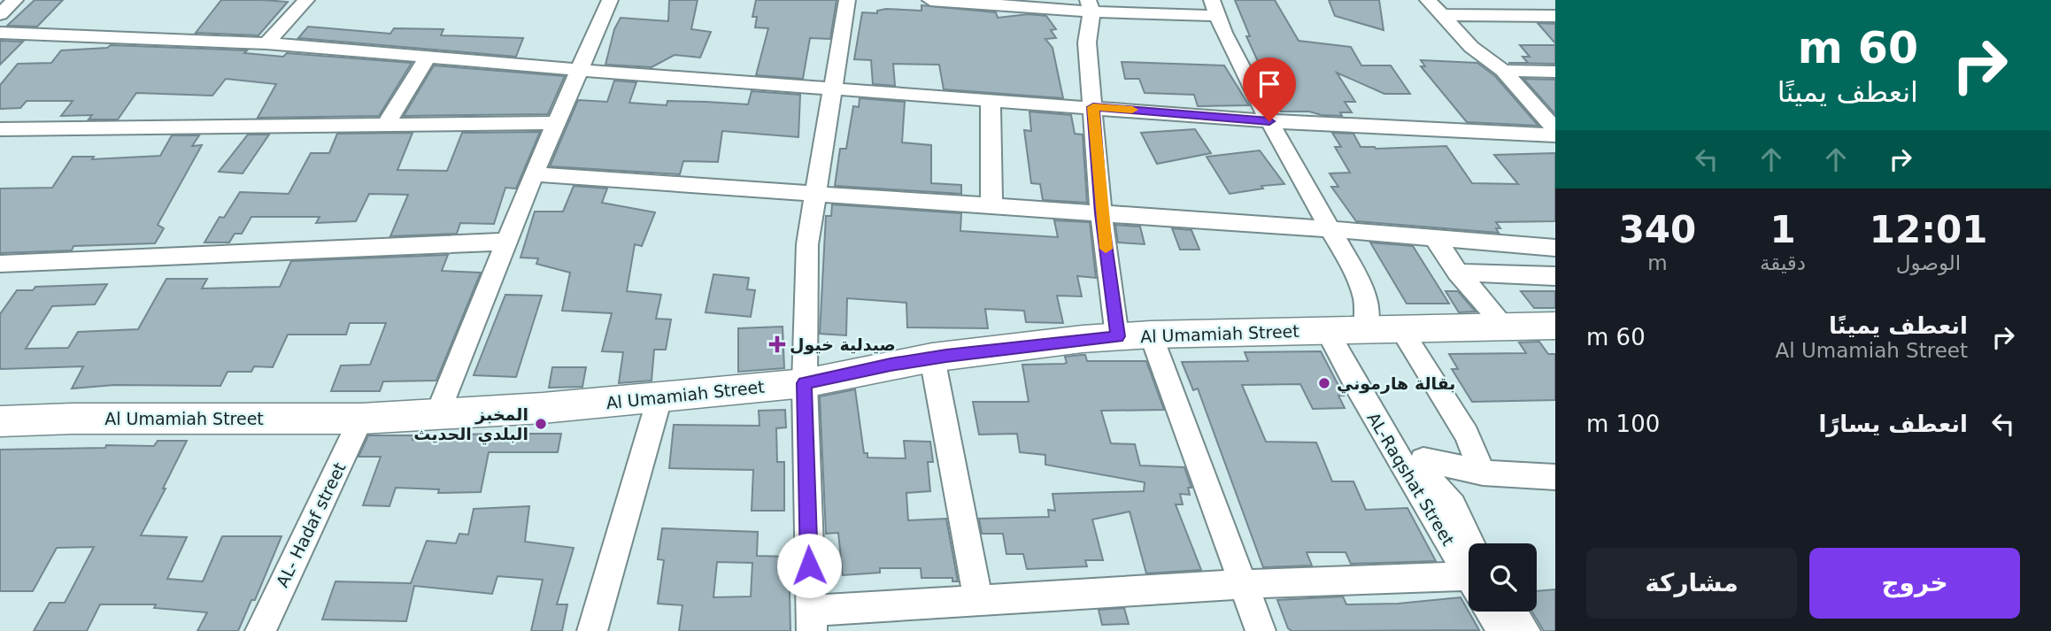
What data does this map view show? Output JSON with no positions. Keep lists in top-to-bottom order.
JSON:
{
  "streets": {
    "street": ["Al Umamiah Street", "AL-Raqshat Street", "AL- Hadaf street"]
  },
  "crossings": [
    ["Al Umamiah Street", "AL-Raqshat Street"],
    ["Al Umamiah Street", "AL- Hadaf street"]
  ],
  "places": {
    "health": ["صيدلية خيول"],
    "other": ["بقالة هارموني", "المخبز البلدي الحديث"]
  },
  "page": {
    "turn": ["60 m", "انعطف يمينًا"],
    "eta": [
      "12:01",
      "الوصول",
      "1",
      "دقيقة",
      "340",
      "m"
    ],
    "list": [
      {
        "name": "انعطف يمينًا",
        "note": "Al Umamiah Street",
        "value": "60 m"
      },
      {
        "name": "انعطف يسارًا",
        "value": "100 m"
      }
    ],
    "buttons": ["خروج", "مشاركة"]
  }
}
